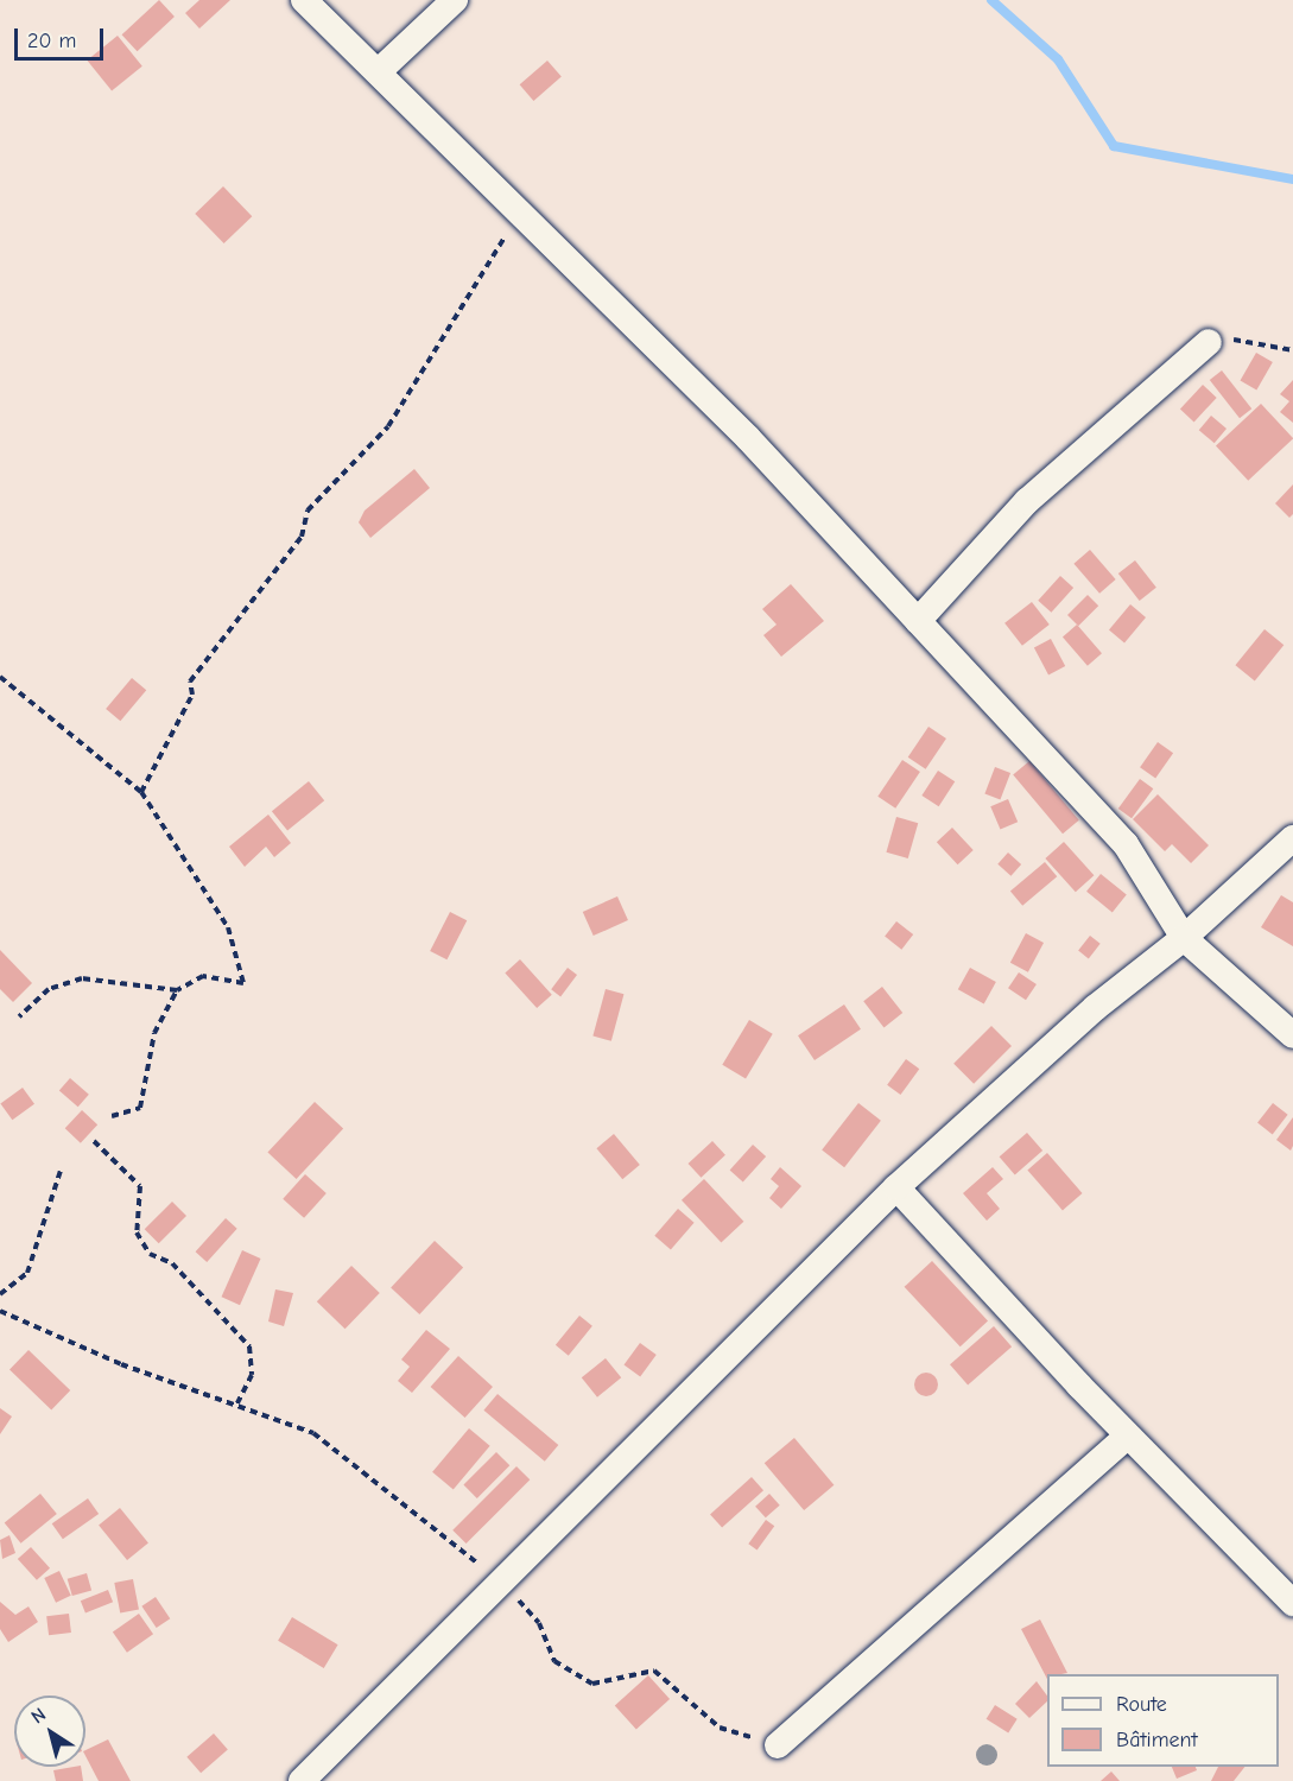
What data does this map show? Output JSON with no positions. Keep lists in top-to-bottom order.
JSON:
{
  "legend": ["Route", "Bâtiment"],
  "scale_bar": "20 m",
  "north": "top left"
}
